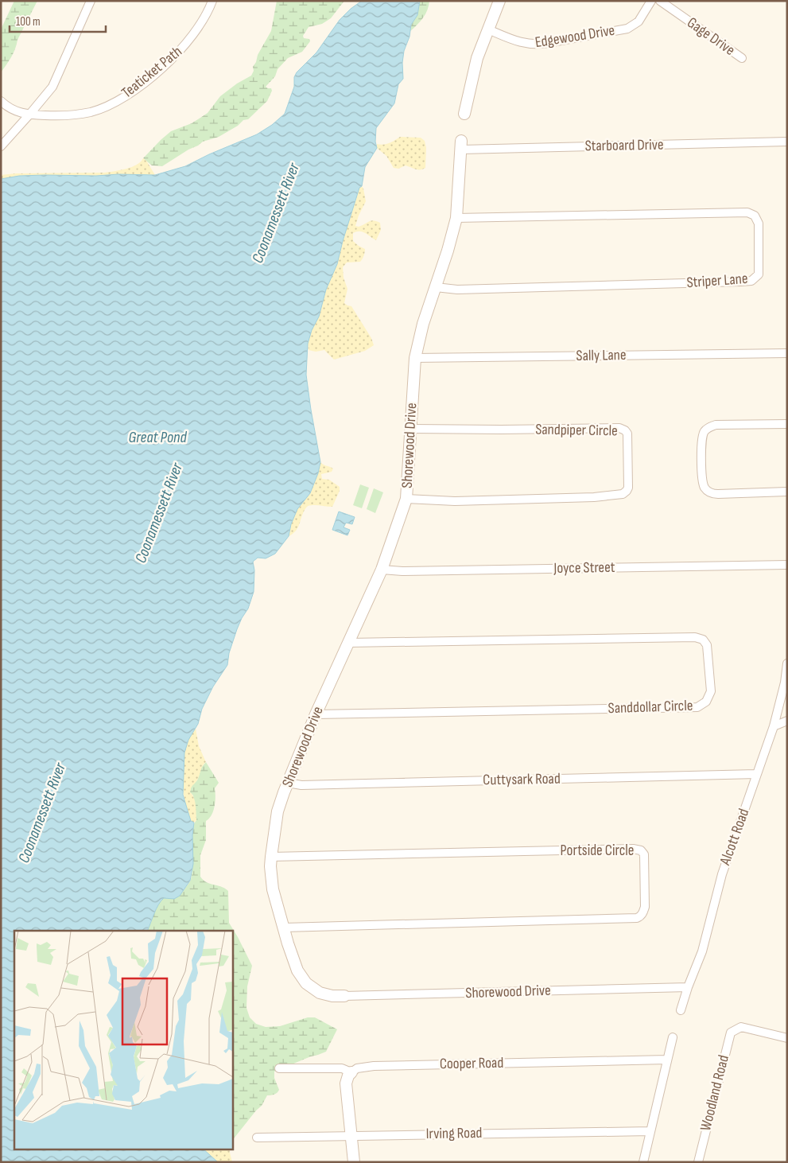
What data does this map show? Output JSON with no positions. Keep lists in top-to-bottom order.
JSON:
{
  "streets": {
    "street": [
      "Edgewood Drive",
      "Gage Drive",
      "Teaticket Path",
      "Starboard Drive",
      "Striper Lane",
      "Sally Lane",
      "Sandpiper Circle",
      "Shorewood Drive",
      "Joyce Street",
      "Sanddollar Circle",
      "Cuttysark Road",
      "Alcott Road",
      "Portside Circle",
      "Cooper Road",
      "Woodland Road",
      "Irving Road"
    ]
  },
  "crossings": [
    ["Starboard Drive", "Shorewood Drive"],
    ["Striper Lane", "Shorewood Drive"],
    ["Sally Lane", "Shorewood Drive"],
    ["Sandpiper Circle", "Shorewood Drive"],
    ["Shorewood Drive", "Joyce Street"],
    ["Shorewood Drive", "Sanddollar Circle"],
    ["Shorewood Drive", "Cuttysark Road"],
    ["Shorewood Drive", "Alcott Road"],
    ["Shorewood Drive", "Portside Circle"],
    ["Cuttysark Road", "Alcott Road"]
  ],
  "water": ["Coonamessett River", "Great Pond"],
  "scale_bar": "100 m"
}
